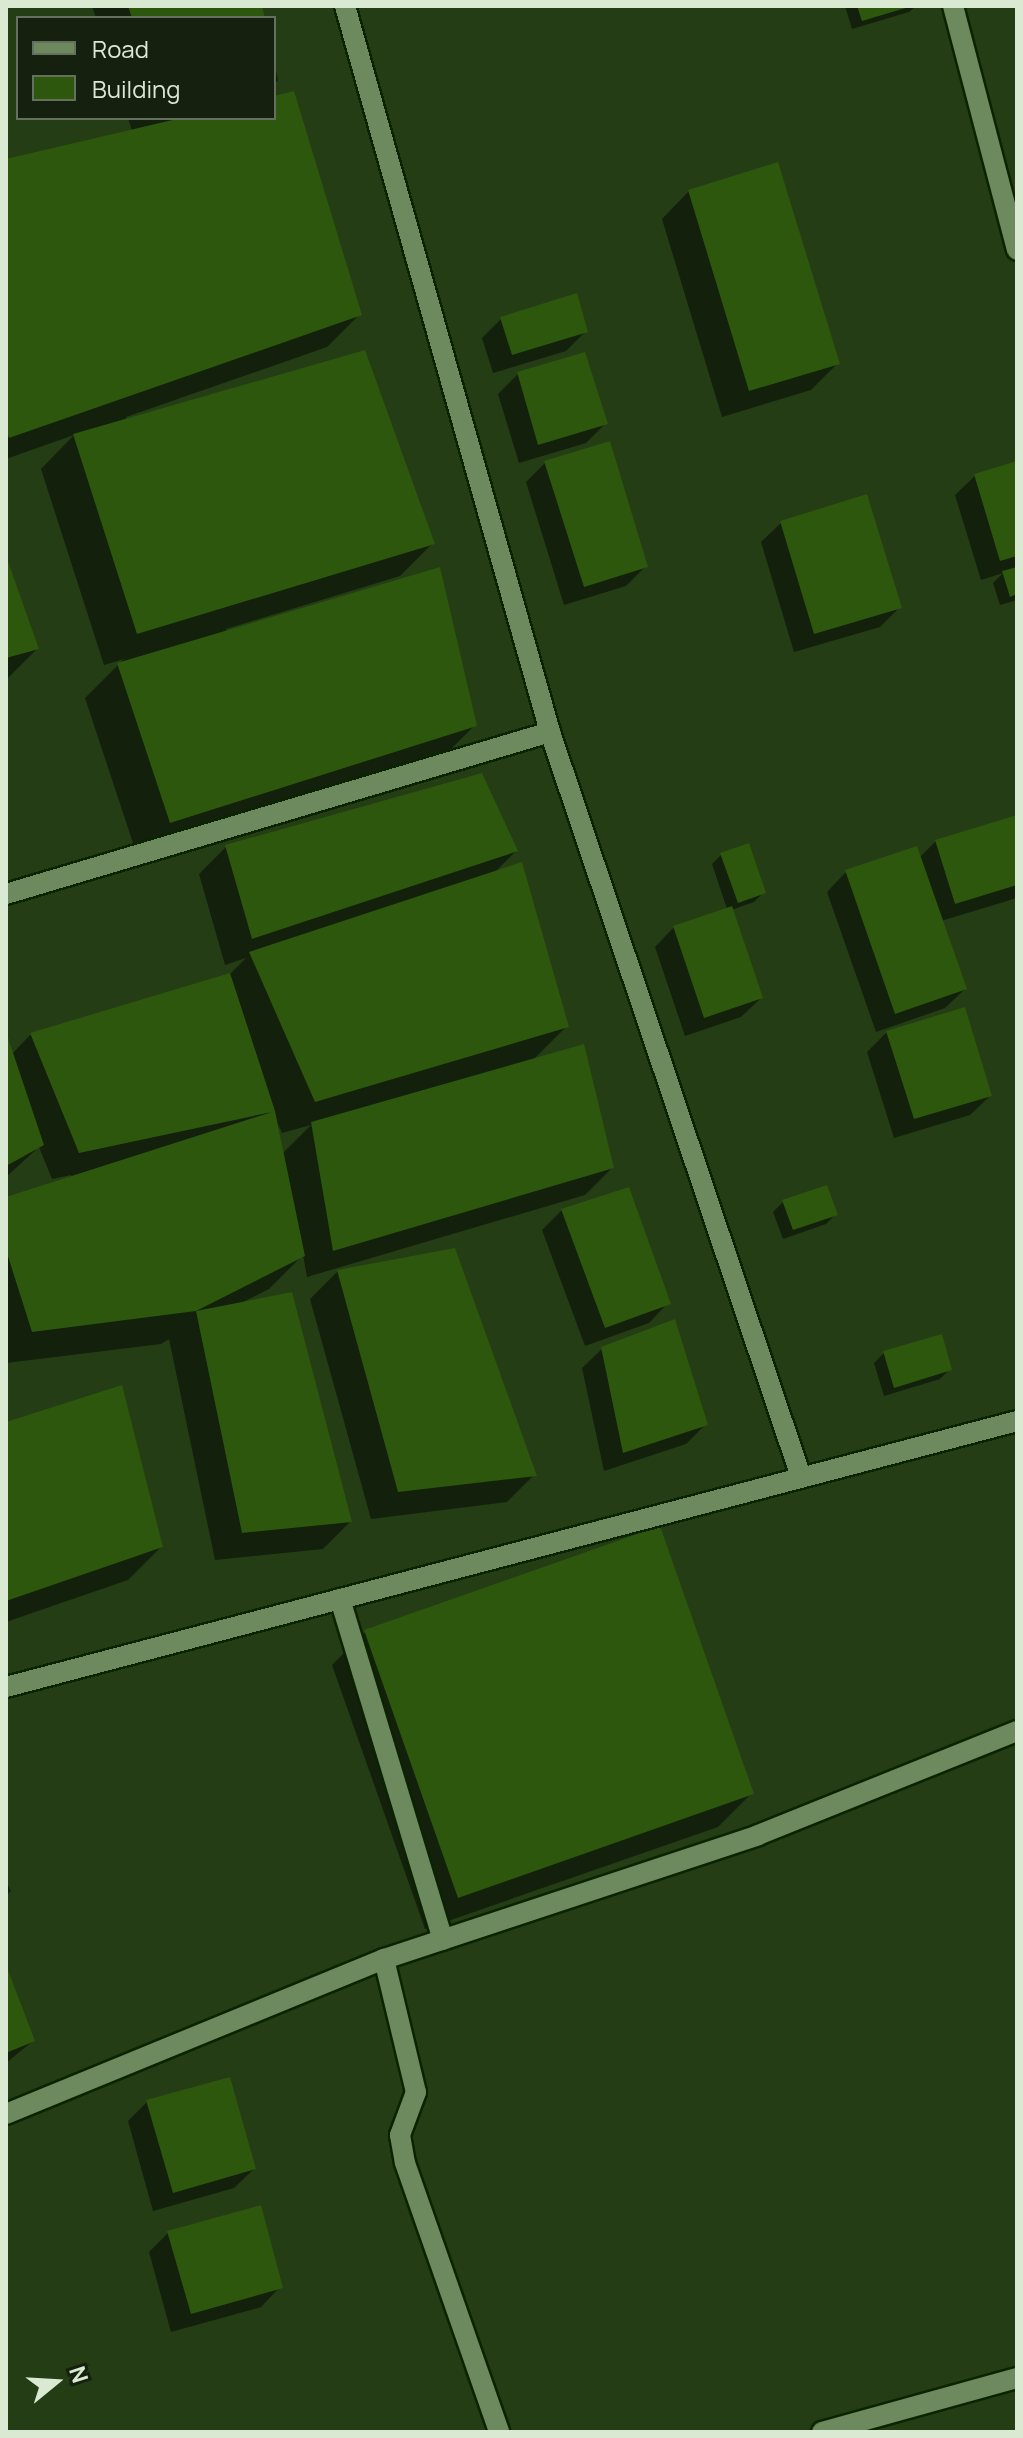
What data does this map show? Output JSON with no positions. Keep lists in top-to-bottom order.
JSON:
{
  "legend": ["Road", "Building"],
  "north": "right"
}
